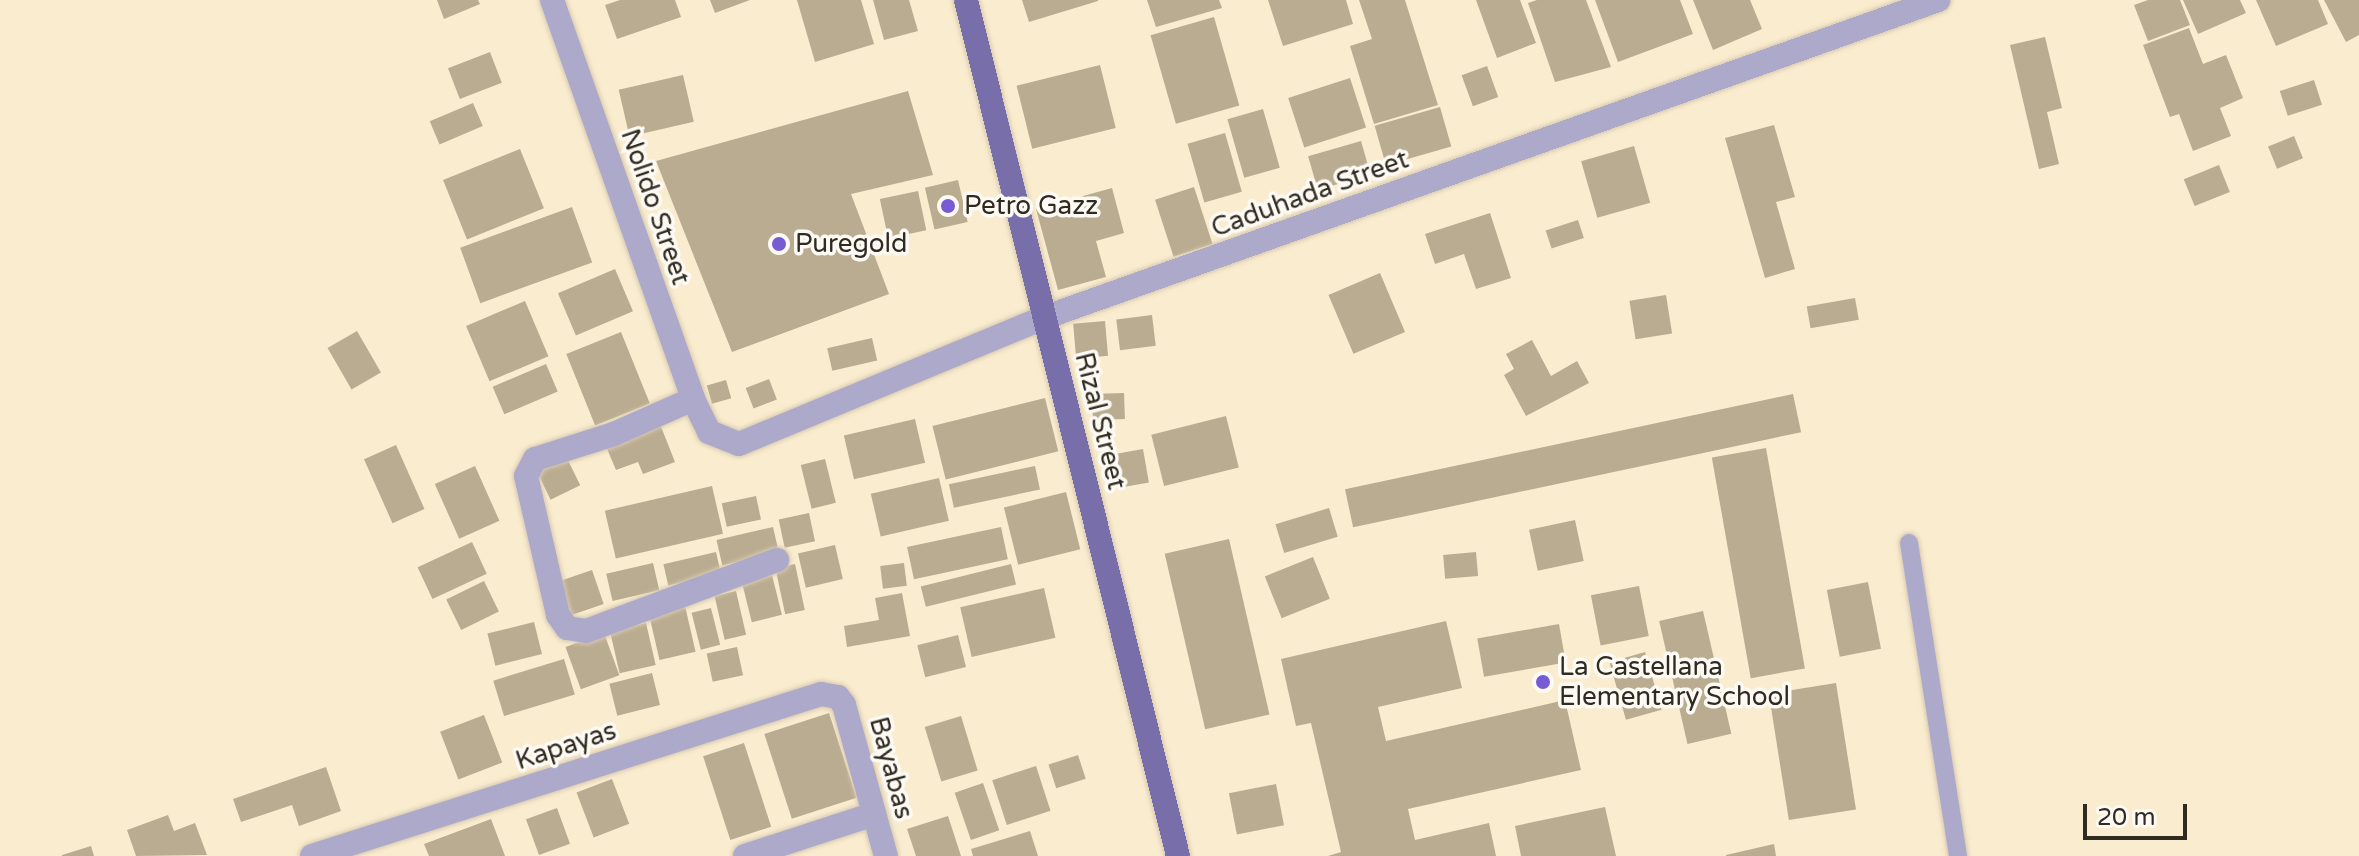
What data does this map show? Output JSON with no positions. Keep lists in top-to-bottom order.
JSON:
{
  "streets": {
    "main road": ["Rizal Street"],
    "street": [
      "Caduhada Street",
      "Nolido Street",
      "Kapayas",
      "Bayabas"
    ]
  },
  "crossings": [
    ["Caduhada Street", "Nolido Street"],
    ["Caduhada Street", "Rizal Street"],
    ["Kapayas", "Bayabas"]
  ],
  "places": ["Petro Gazz", "Puregold", "La Castellana Elementary School"],
  "scale_bar": "20 m"
}
